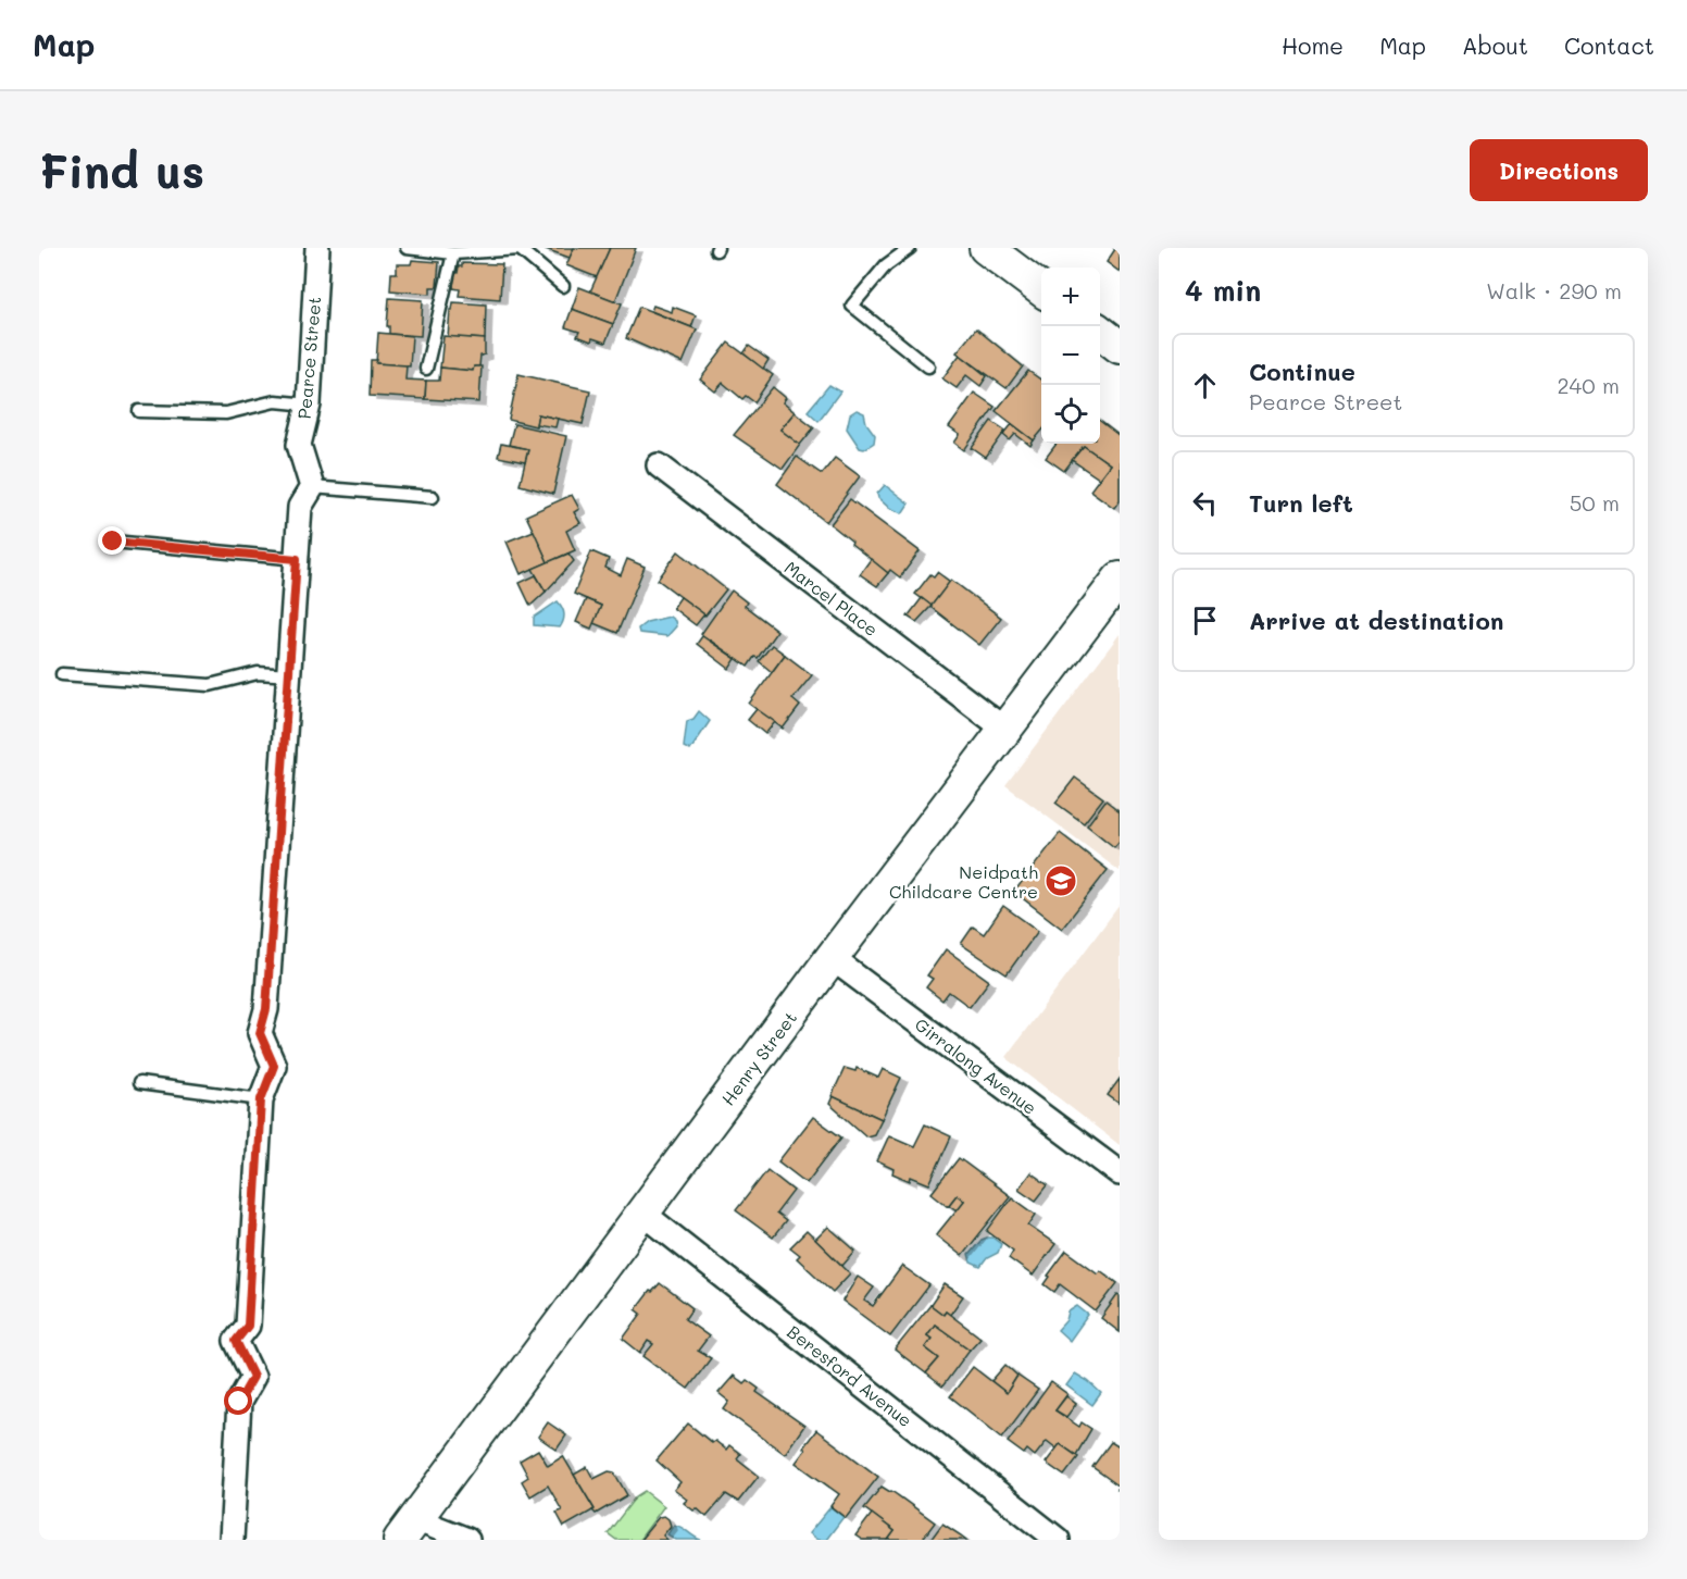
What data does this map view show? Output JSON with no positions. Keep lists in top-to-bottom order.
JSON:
{
  "streets": {
    "street": [
      "Pearce Street",
      "Marcel Place",
      "Henry Street",
      "Girralong Avenue",
      "Beresford Avenue"
    ]
  },
  "crossings": [
    ["Marcel Place", "Henry Street"],
    ["Henry Street", "Girralong Avenue"],
    ["Henry Street", "Beresford Avenue"]
  ],
  "places": {
    "school or university": ["Neidpath Childcare Centre"]
  },
  "page": {
    "header": "Map",
    "nav": [
      "Home",
      "Map",
      "About",
      "Contact"
    ],
    "buttons": "Directions",
    "title": "Find us",
    "heading": ["4 min", "Walk · 290 m"],
    "map_buttons": ["+", "−"],
    "list": [
      ["Continue", "Pearce Street", "240 m"],
      ["Turn left", "50 m"],
      "Arrive at destination"
    ]
  }
}
